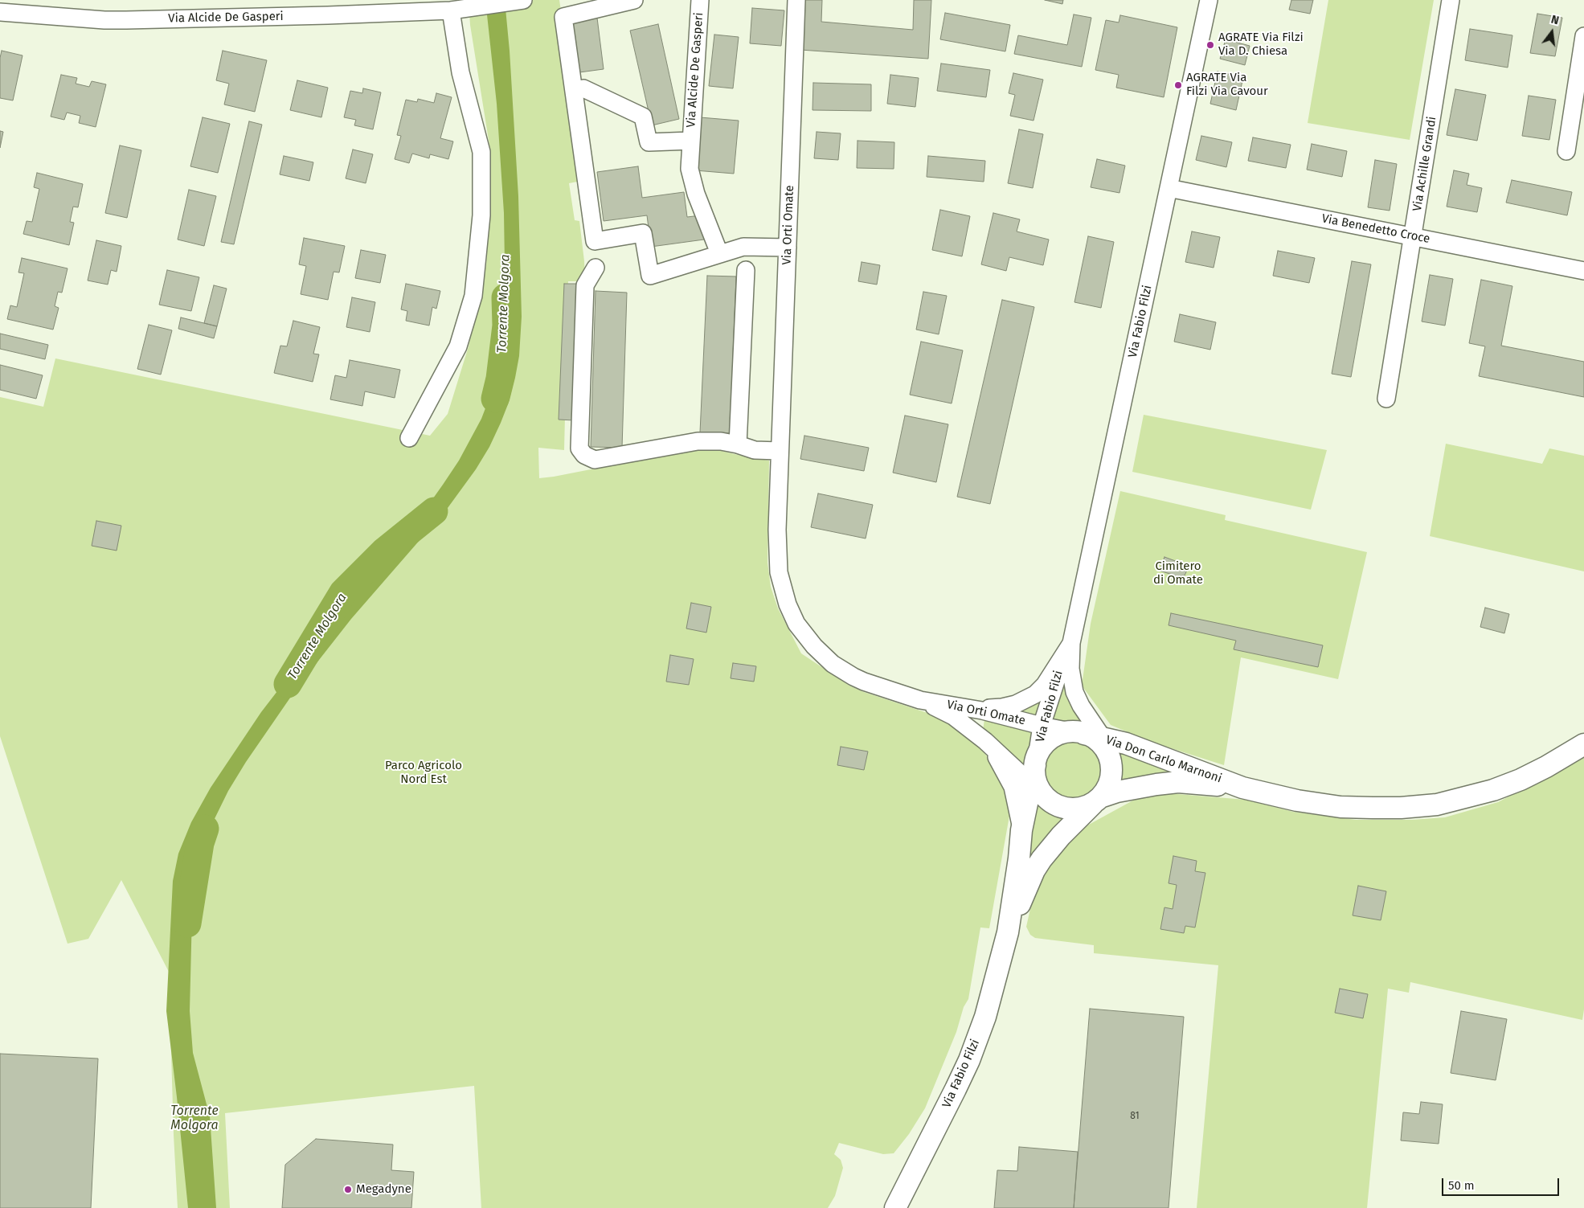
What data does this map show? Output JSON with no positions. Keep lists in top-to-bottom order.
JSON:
{
  "streets": {
    "street": [
      "Via Alcide De Gasperi",
      "Via Achille Grandi",
      "Via Orti Omate",
      "Via Benedetto Croce",
      "Via Fabio Filzi",
      "Via Don Carlo Marnoni"
    ]
  },
  "crossings": [
    ["Via Achille Grandi", "Via Benedetto Croce"],
    ["Via Orti Omate", "Via Fabio Filzi"],
    ["Via Orti Omate", "Via Don Carlo Marnoni"],
    ["Via Benedetto Croce", "Via Fabio Filzi"],
    ["Via Fabio Filzi", "Via Don Carlo Marnoni"]
  ],
  "water": ["Torrente Molgora"],
  "parks": ["Cimitero di Omate", "Parco Agricolo Nord Est"],
  "places": ["AGRATE Via Filzi Via D. Chiesa", "AGRATE Via Filzi Via Cavour", "Megadyne"],
  "house_numbers": ["81"],
  "scale_bar": "50 m",
  "north": "top"
}
